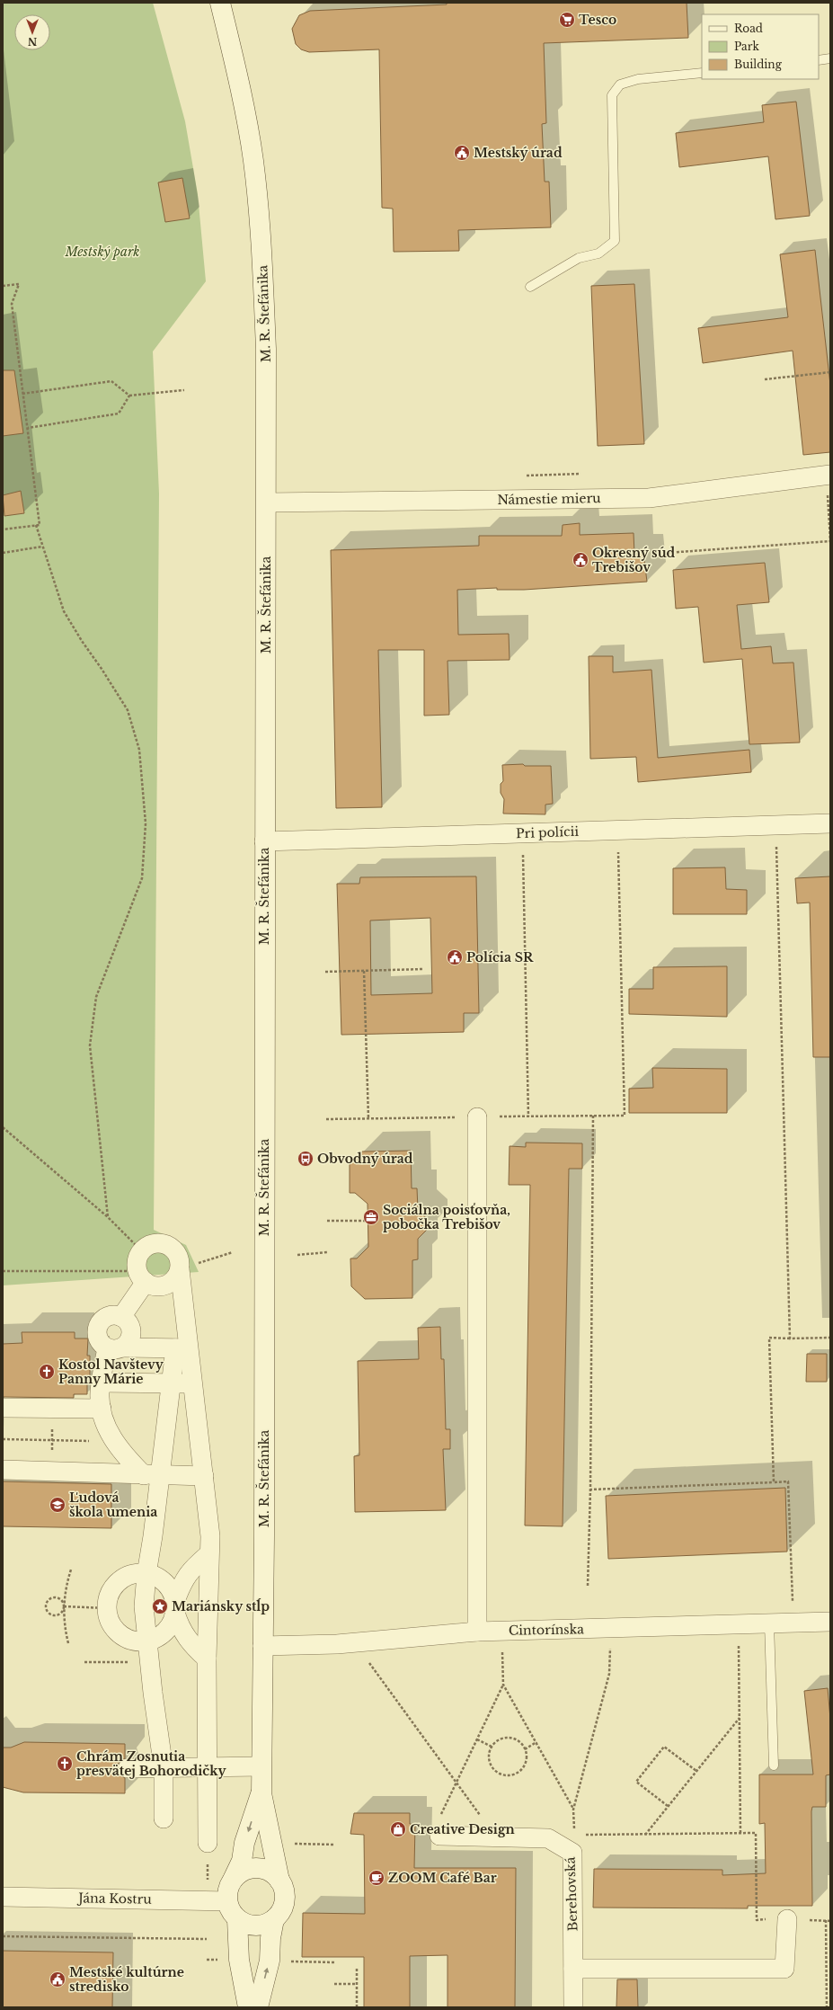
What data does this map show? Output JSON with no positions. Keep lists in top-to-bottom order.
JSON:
{
  "streets": {
    "street": [
      "M. R. Štefánika",
      "Námestie mieru",
      "Pri polícii",
      "Cintorínska",
      "Berehovská",
      "Jána Kostru"
    ]
  },
  "crossings": [
    ["M. R. Štefánika", "Námestie mieru"],
    ["M. R. Štefánika", "Pri polícii"],
    ["M. R. Štefánika", "Cintorínska"],
    ["M. R. Štefánika", "Jána Kostru"]
  ],
  "parks": ["Mestský park"],
  "places": {
    "supermarket": ["Tesco"],
    "public building": [
      "Mestský úrad",
      "Okresný súd Trebišov",
      "Polícia SR",
      "Mestské kultúrne stredisko"
    ],
    "bus stop": ["Obvodný úrad"],
    "office": ["Sociálna poisťovňa, pobočka Trebišov"],
    "church": ["Kostol Navštevy Panny Márie", "Chrám Zosnutia presvätej Bohorodičky"],
    "school or university": ["Ľudová škola umenia"],
    "place": ["Mariánsky stĺp"],
    "shop": ["Creative Design"],
    "cafe": ["ZOOM Café Bar"]
  },
  "legend": ["Road", "Park", "Building"],
  "north": "bottom"
}
